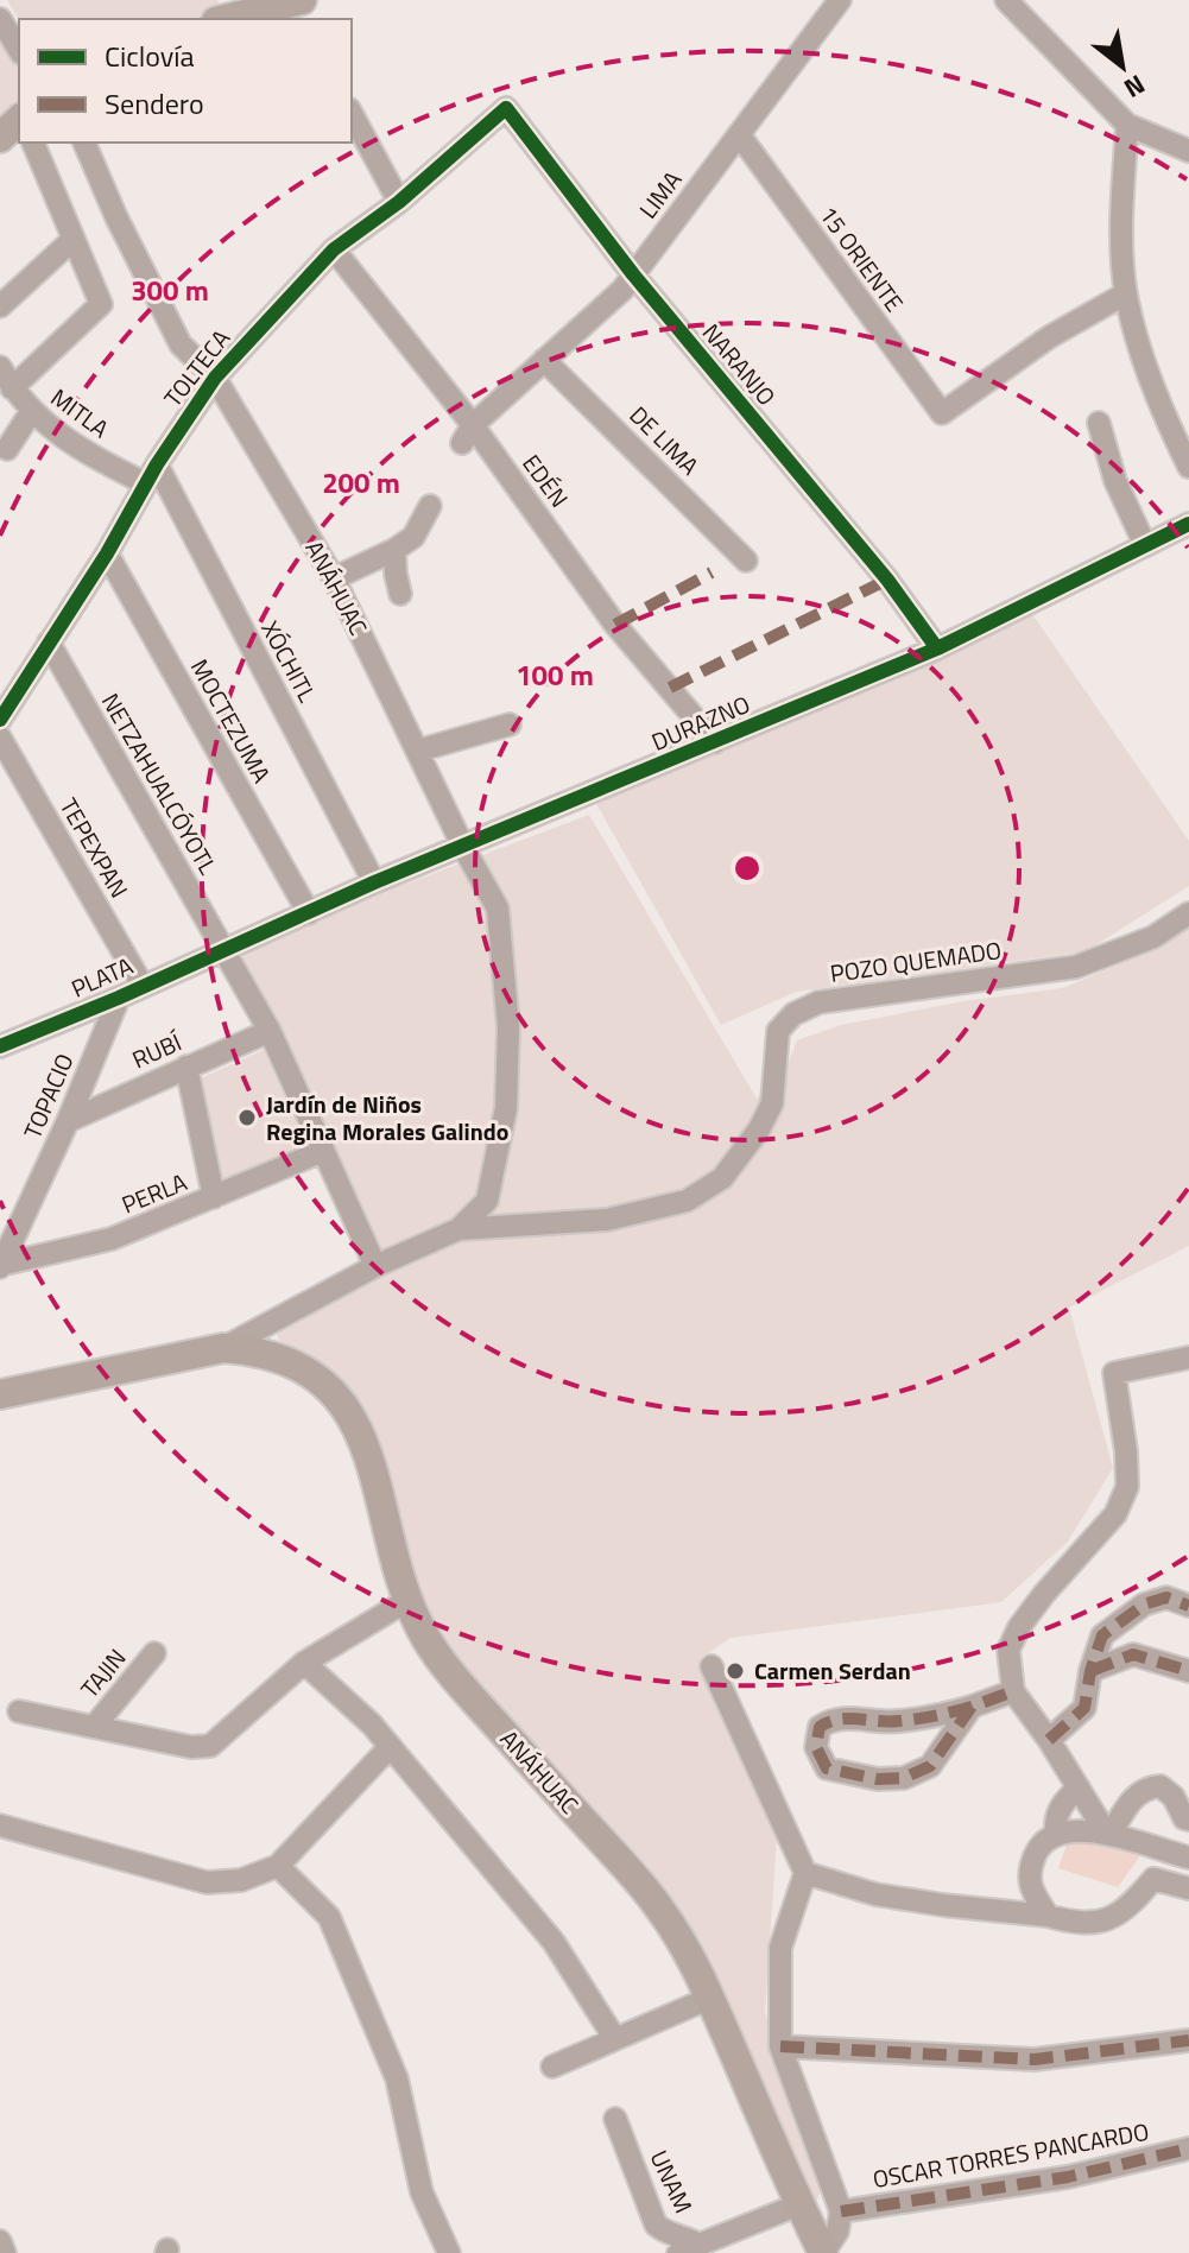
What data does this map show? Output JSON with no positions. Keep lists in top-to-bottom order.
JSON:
{
  "streets": {
    "main road": ["ANÁHUAC"],
    "street": [
      "LIMA",
      "15 ORIENTE",
      "NARANJO",
      "TOLTECA",
      "MITLA",
      "DE LIMA",
      "EDÉN",
      "XÓCHITL",
      "MOCTEZUMA",
      "DURAZNO",
      "NETZAHUALCÓYOTL",
      "TEPEXPAN",
      "POZO QUEMADO",
      "PLATA",
      "RUBÍ",
      "TOPACIO",
      "PERLA",
      "TAJIN",
      "OSCAR TORRES PANCARDO",
      "UNAM"
    ]
  },
  "crossings": [
    ["LIMA", "15 ORIENTE"],
    ["LIMA", "NARANJO"],
    ["LIMA", "DE LIMA"],
    ["LIMA", "EDÉN"],
    ["NARANJO", "TOLTECA"],
    ["NARANJO", "DURAZNO"],
    ["TOLTECA", "MITLA"],
    ["TOLTECA", "EDÉN"],
    ["TOLTECA", "ANÁHUAC"],
    ["TOLTECA", "XÓCHITL"],
    ["TOLTECA", "MOCTEZUMA"],
    ["TOLTECA", "NETZAHUALCÓYOTL"],
    ["MITLA", "XÓCHITL"],
    ["EDÉN", "DURAZNO"],
    ["ANÁHUAC", "DURAZNO"],
    ["ANÁHUAC", "POZO QUEMADO"],
    ["XÓCHITL", "DURAZNO"],
    ["MOCTEZUMA", "DURAZNO"],
    ["DURAZNO", "NETZAHUALCÓYOTL"],
    ["DURAZNO", "PLATA"],
    ["NETZAHUALCÓYOTL", "POZO QUEMADO"],
    ["NETZAHUALCÓYOTL", "PLATA"],
    ["NETZAHUALCÓYOTL", "RUBÍ"],
    ["NETZAHUALCÓYOTL", "PERLA"],
    ["TEPEXPAN", "PLATA"],
    ["PLATA", "TOPACIO"],
    ["RUBÍ", "TOPACIO"],
    ["TOPACIO", "PERLA"]
  ],
  "places": ["Jardín de Niños Regina Morales Galindo", "Carmen Serdan"],
  "legend": ["Ciclovía", "Sendero"],
  "north": "bottom right",
  "rings": ["300 m", "200 m", "100 m"]
}
